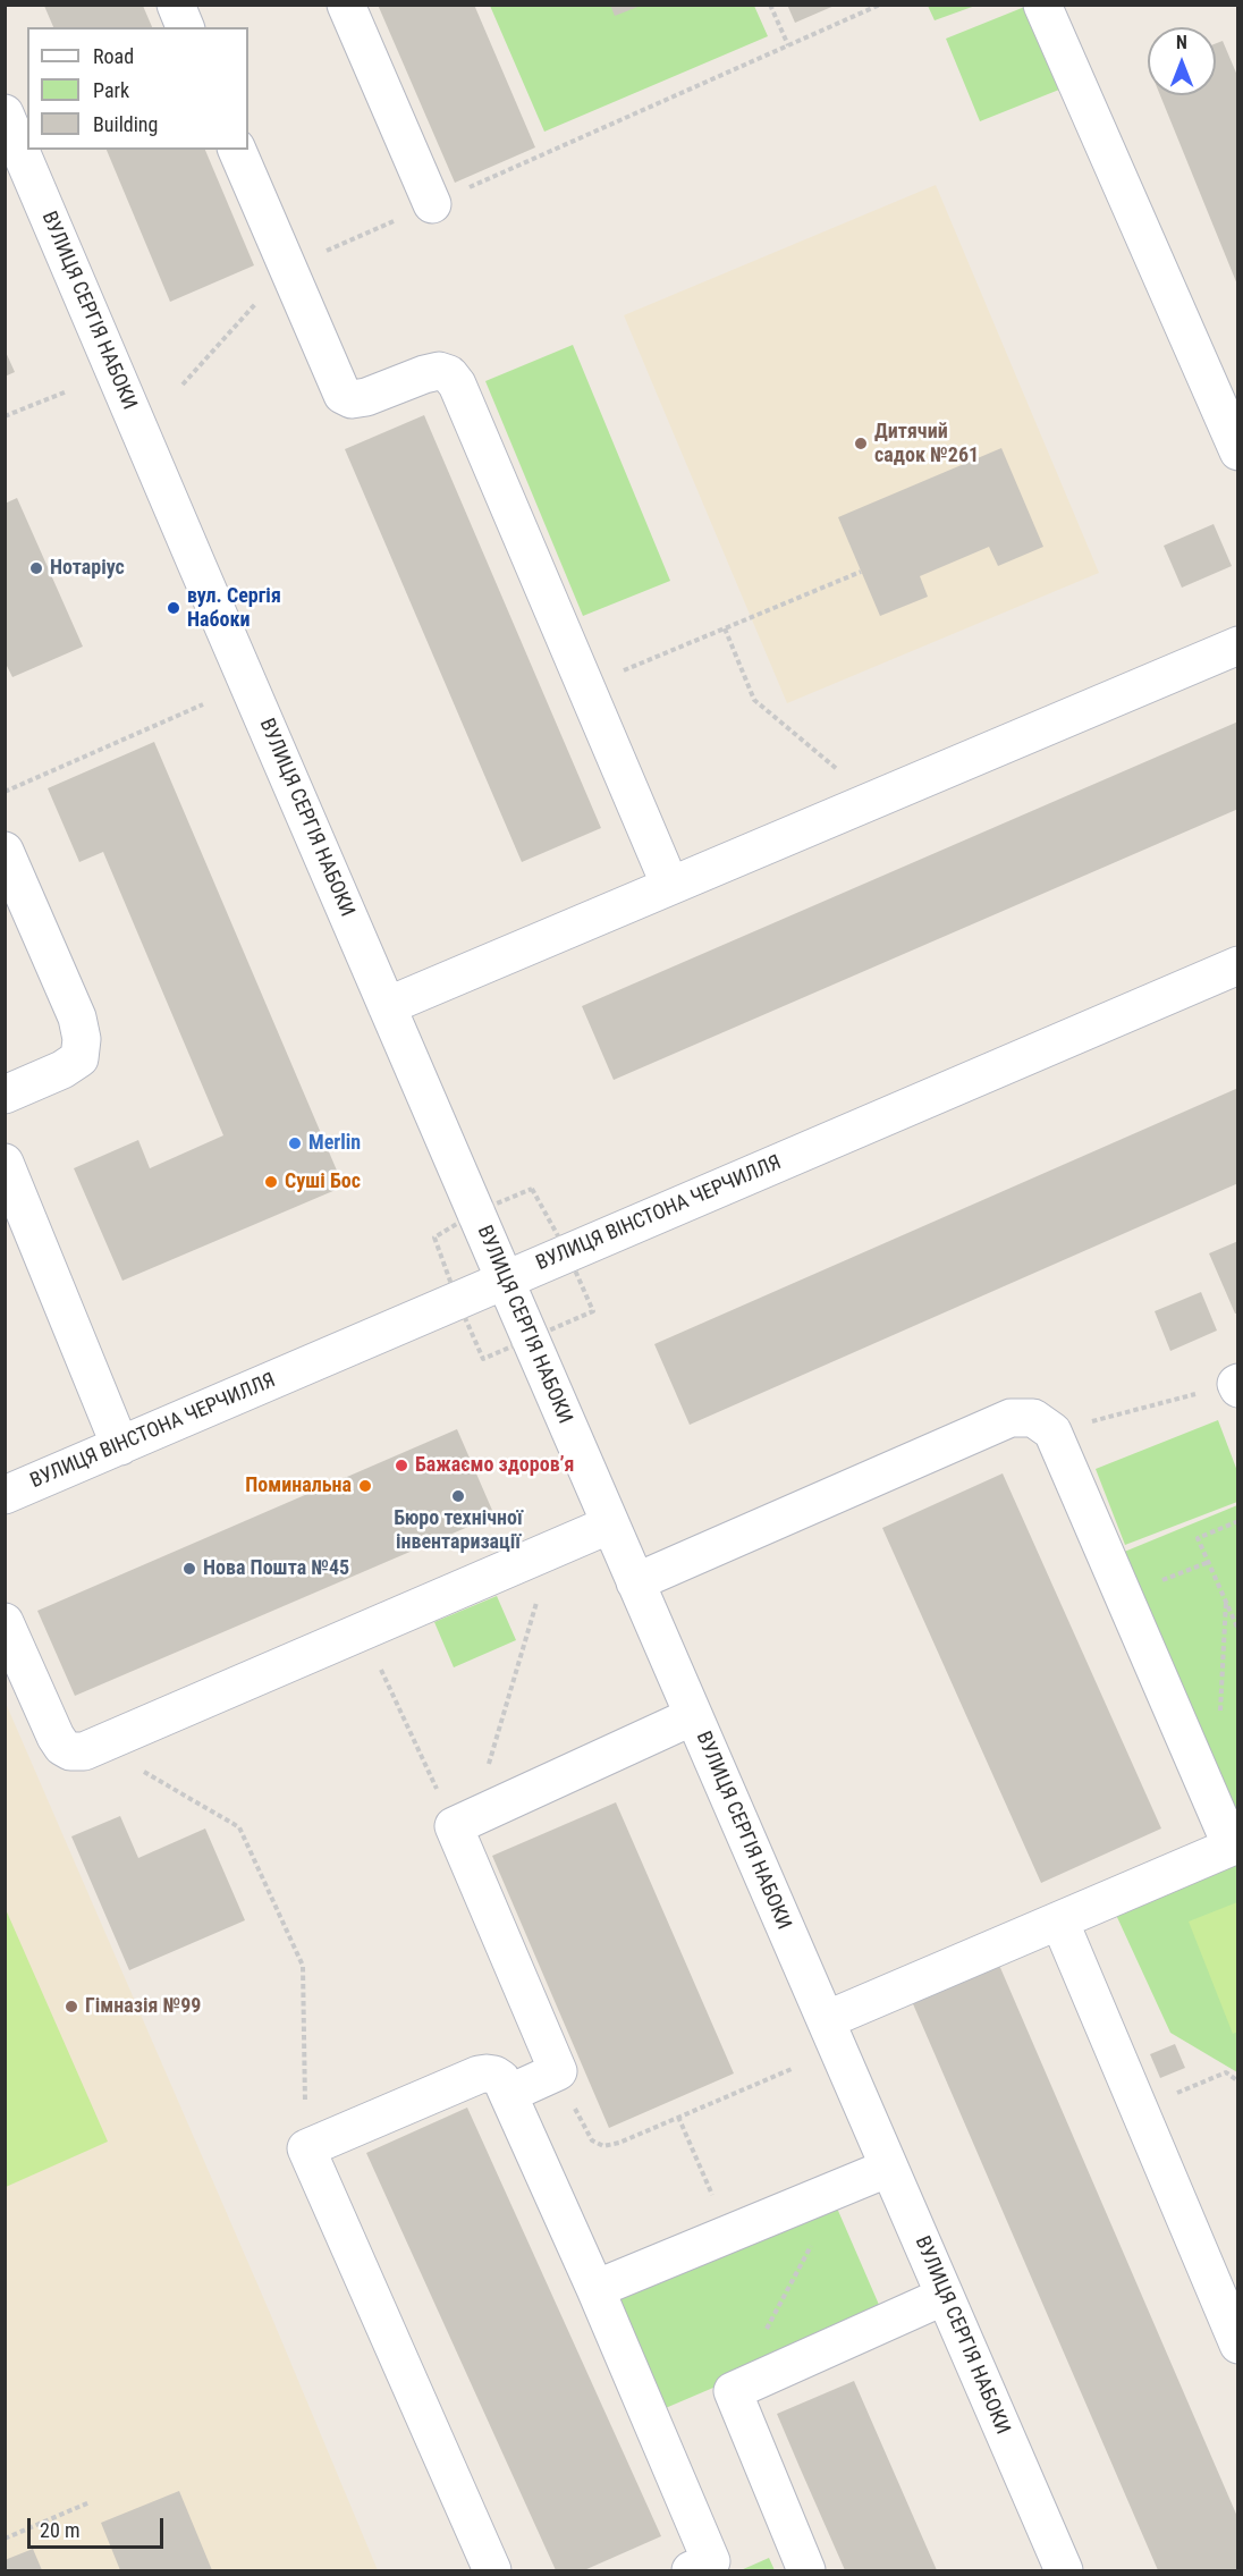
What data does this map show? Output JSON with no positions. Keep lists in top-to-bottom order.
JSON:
{
  "streets": {
    "street": ["ВУЛИЦЯ СЕРГІЯ НАБОКИ", "ВУЛИЦЯ ВІНСТОНА ЧЕРЧИЛЛЯ"]
  },
  "crossings": [
    ["ВУЛИЦЯ СЕРГІЯ НАБОКИ", "ВУЛИЦЯ ВІНСТОНА ЧЕРЧИЛЛЯ"]
  ],
  "places": [
    "Дитячий садок №261",
    "Нотаріус",
    "вул. Сергія Набоки",
    "Merlin",
    "Суші Бос",
    "Бажаємо здоровʼя",
    "Поминальна",
    "Бюро технічної інвентаризації",
    "Нова Пошта №45",
    "Гімназія №99"
  ],
  "legend": ["Road", "Park", "Building"],
  "scale_bar": "20 m",
  "north": "top"
}
